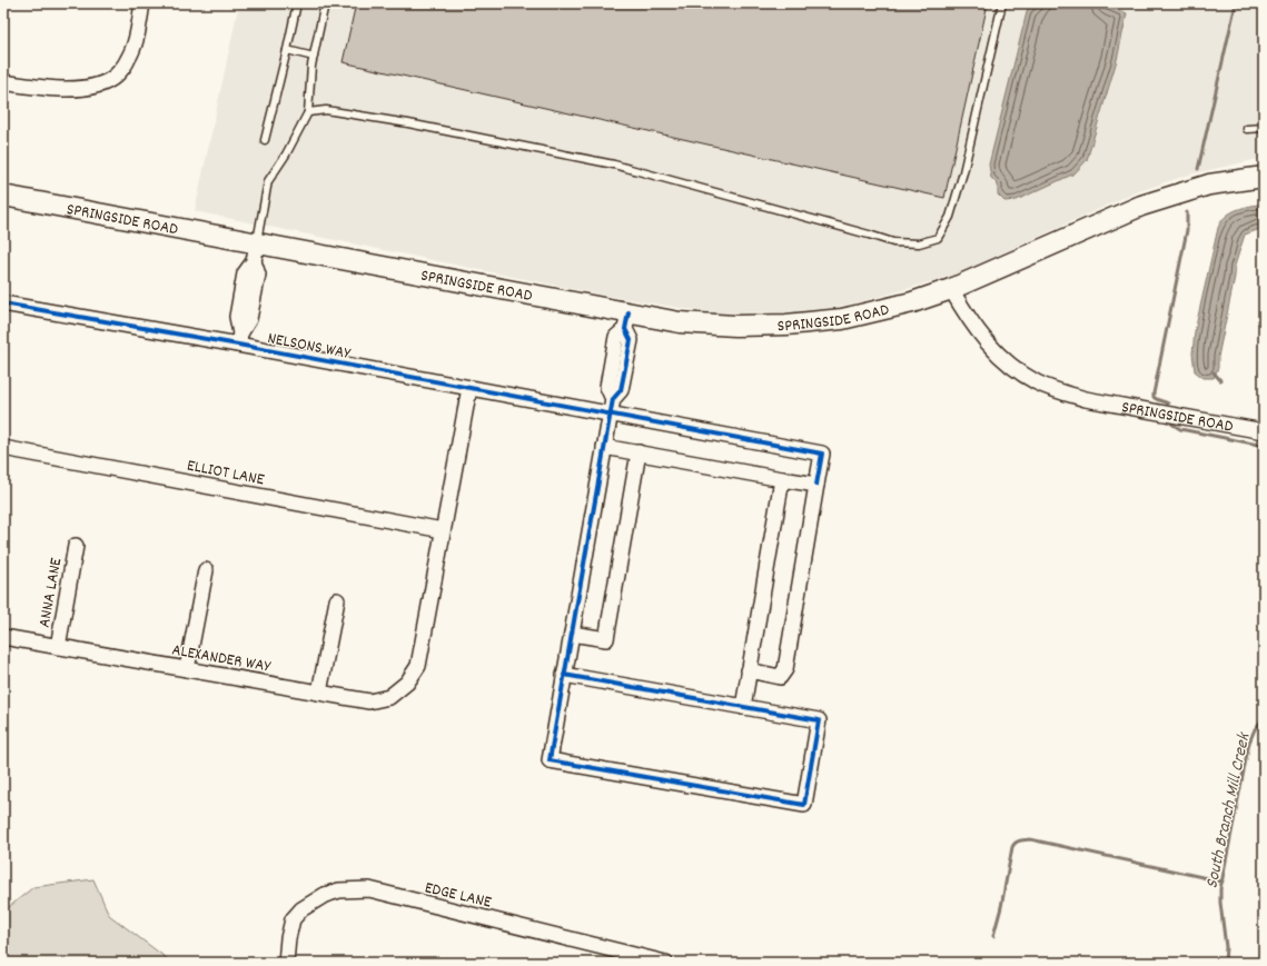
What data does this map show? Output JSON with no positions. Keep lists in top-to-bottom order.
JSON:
{
  "streets": {
    "main road": ["SPRINGSIDE ROAD"],
    "street": [
      "NELSONS WAY",
      "ELLIOT LANE",
      "ANNA LANE",
      "ALEXANDER WAY",
      "EDGE LANE"
    ]
  },
  "crossings": [
    ["ELLIOT LANE", "ALEXANDER WAY"],
    ["ANNA LANE", "ALEXANDER WAY"]
  ],
  "water": ["South Branch Mill Creek"]
}
